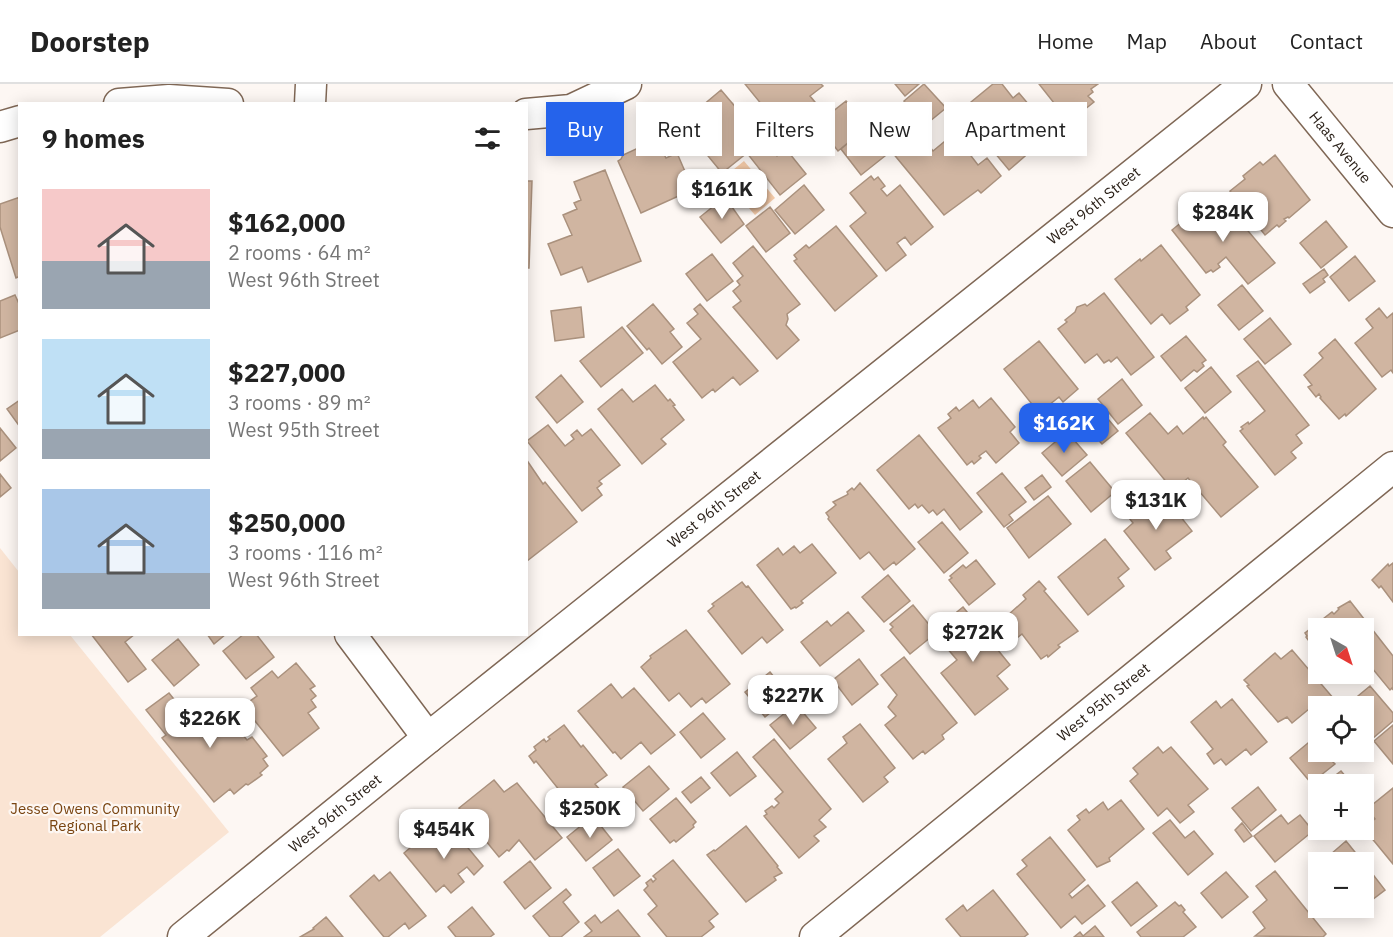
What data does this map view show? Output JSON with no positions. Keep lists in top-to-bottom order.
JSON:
{
  "streets": {
    "street": ["Haas Avenue", "West 96th Street", "West 95th Street"]
  },
  "parks": ["Jesse Owens Community Regional Park"],
  "north": "bottom right",
  "page": {
    "header": "Doorstep",
    "nav": [
      "Home",
      "Map",
      "About",
      "Contact"
    ],
    "chip": [
      "Buy",
      "Rent",
      "Filters",
      "New",
      "Apartment"
    ],
    "heading": "9 homes",
    "price": [
      "$161K",
      "$284K",
      "$162K",
      "$131K",
      "$272K",
      "$227K",
      "$226K",
      "$250K",
      "$454K"
    ],
    "list": [
      {
        "name": "$162,000",
        "note": "2 rooms · 64 m² · West 96th Street"
      },
      {
        "name": "$227,000",
        "note": "3 rooms · 89 m² · West 95th Street"
      },
      {
        "name": "$250,000",
        "note": "3 rooms · 116 m² · West 96th Street"
      }
    ],
    "map_buttons": ["+", "−"]
  }
}
